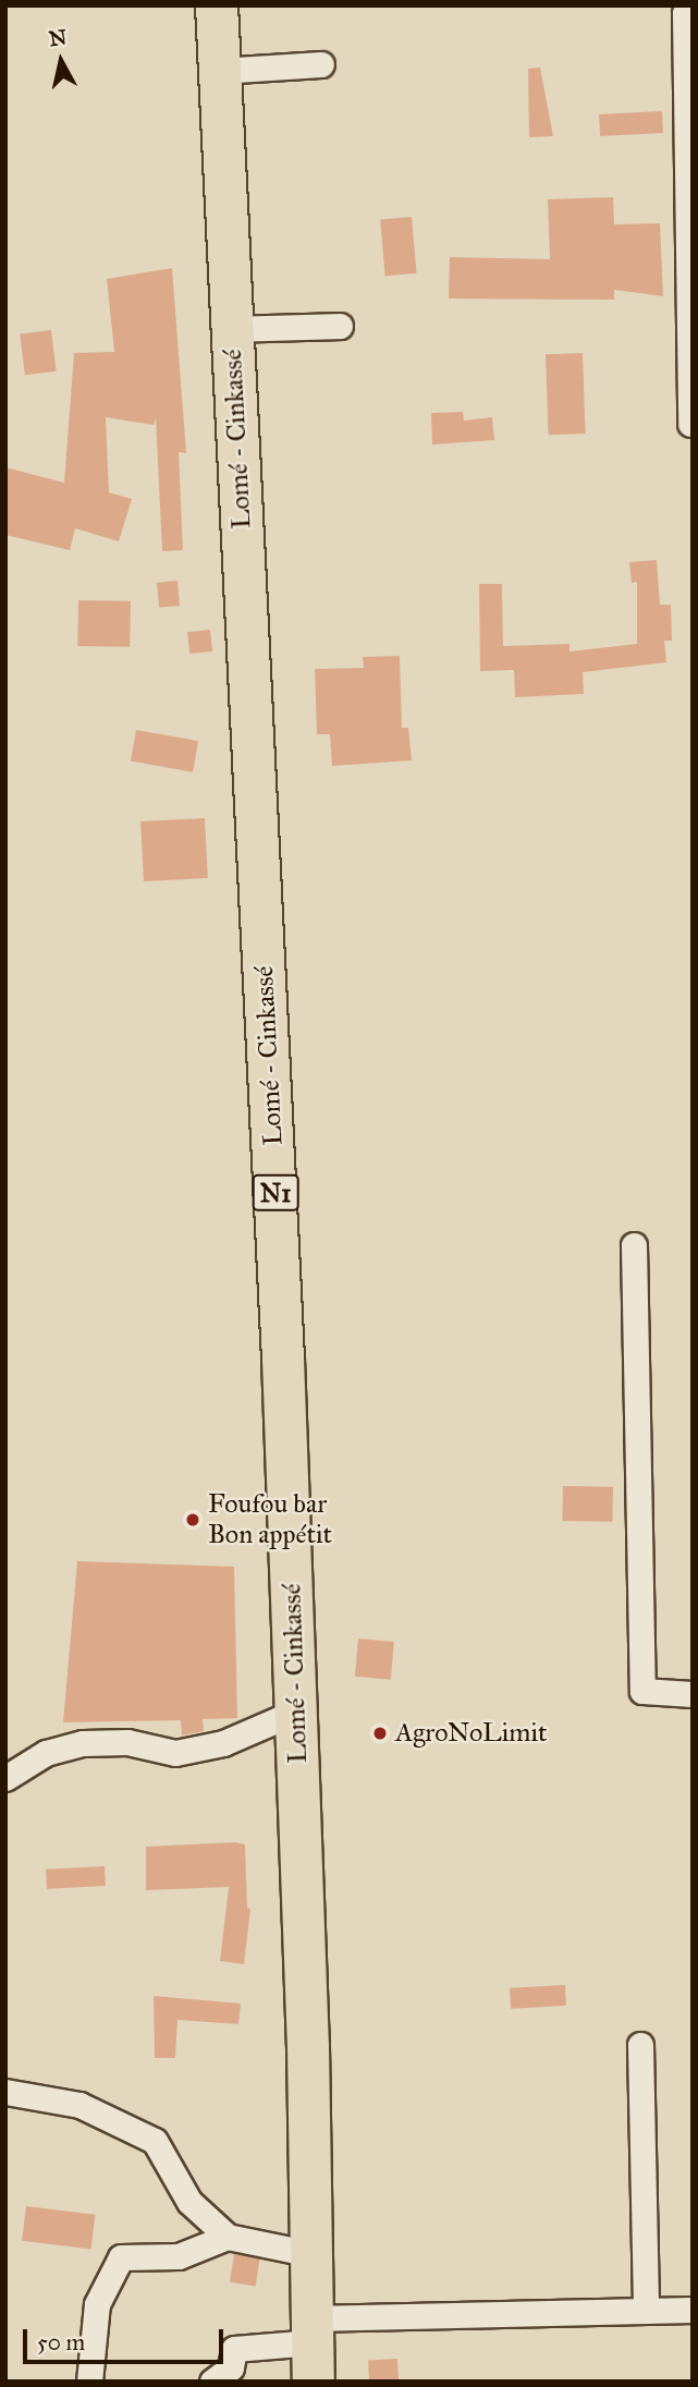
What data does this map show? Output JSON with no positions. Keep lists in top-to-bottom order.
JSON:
{
  "streets": {
    "highway": ["Lomé - Cinkassé", "N1"]
  },
  "places": ["Foufou bar Bon appétit", "AgroNoLimit"],
  "scale_bar": "50 m",
  "north": "top"
}
